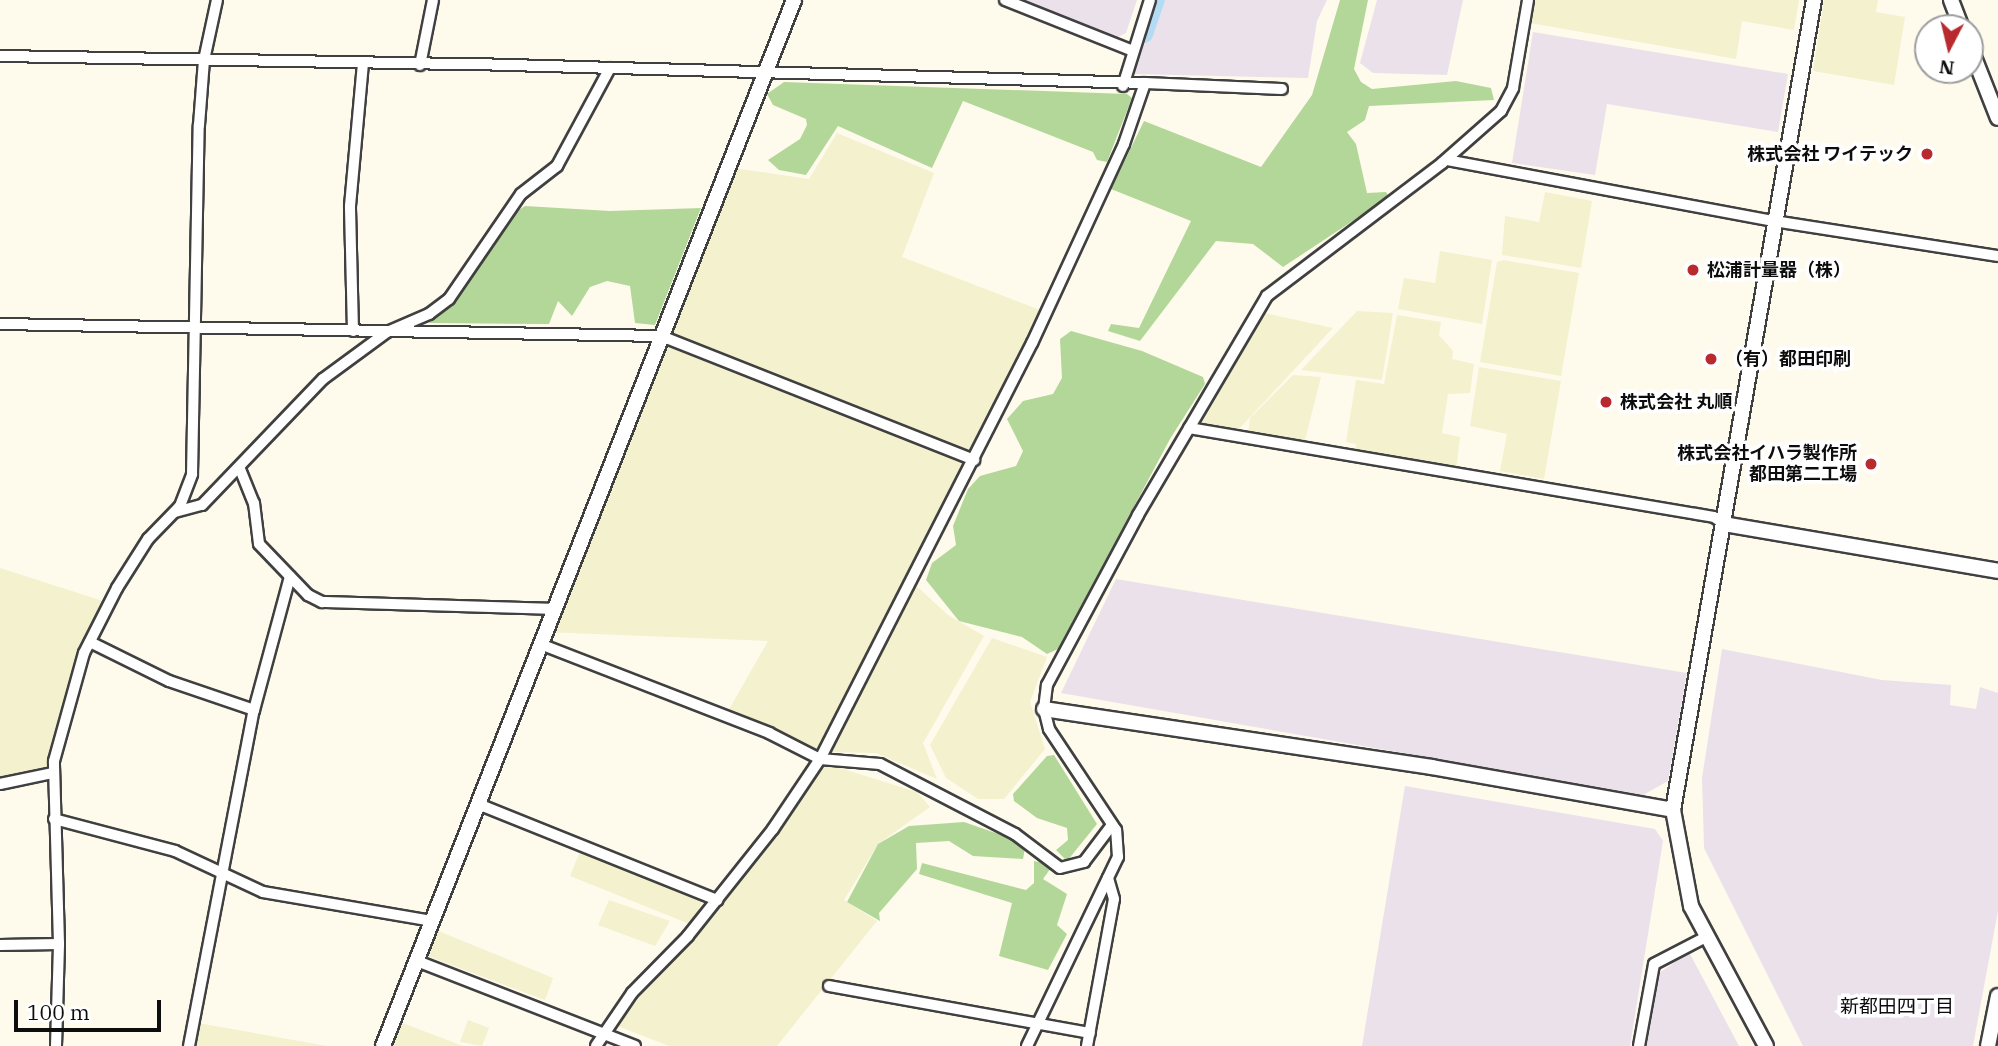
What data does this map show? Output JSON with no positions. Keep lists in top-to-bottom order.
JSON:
{
  "districts": ["新都田四丁目"],
  "places": [
    "株式会社 ワイテック",
    "松浦計量器（株）",
    "（有）都田印刷",
    "株式会社 丸順",
    "株式会社イハラ製作所 都田第二工場"
  ],
  "scale_bar": "100 m",
  "north": "bottom"
}
